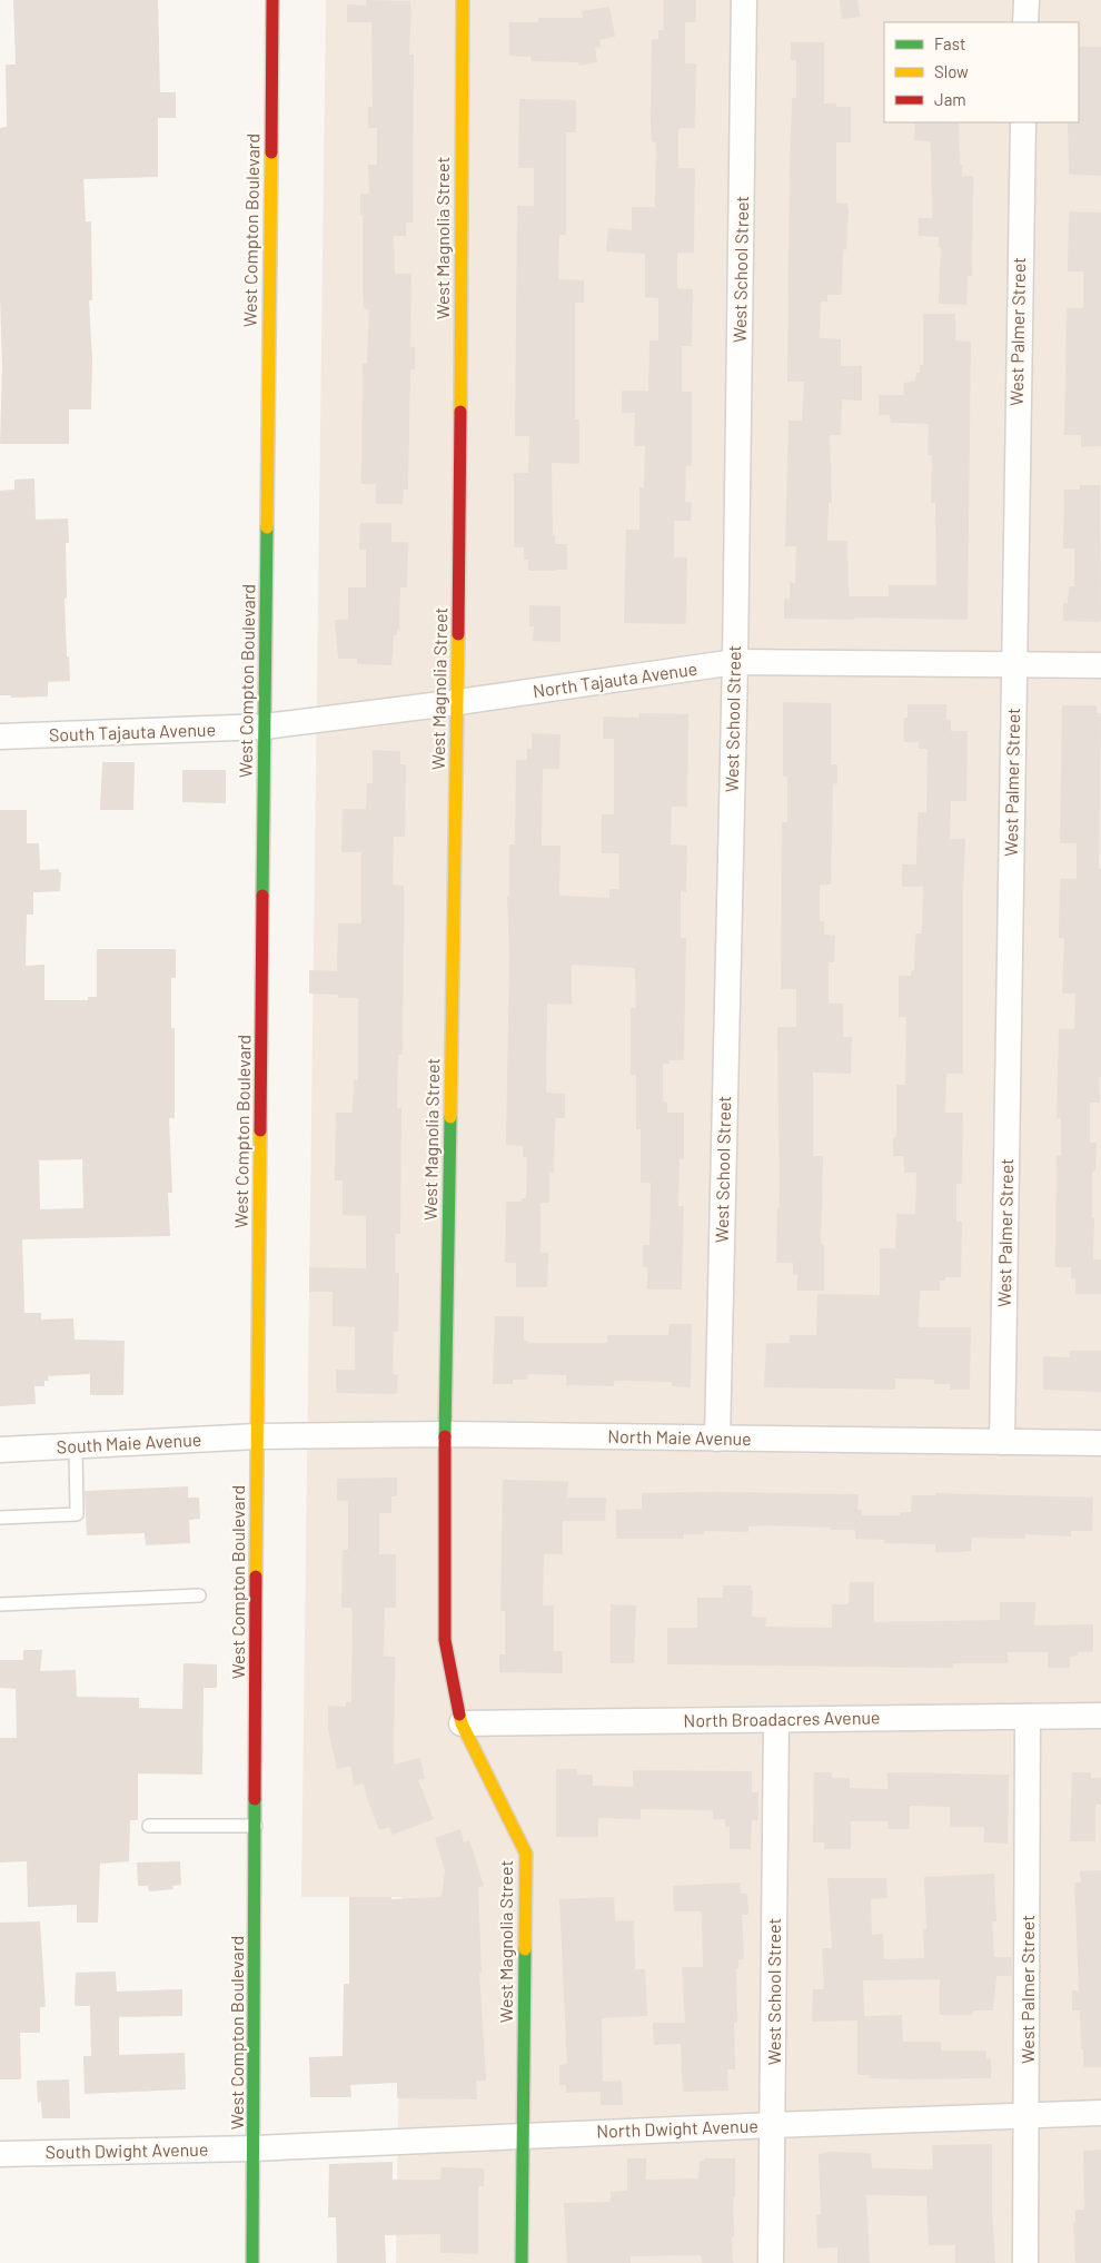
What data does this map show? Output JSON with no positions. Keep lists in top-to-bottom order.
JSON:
{
  "streets": {
    "street": [
      "West Compton Boulevard",
      "West Magnolia Street",
      "West School Street",
      "West Palmer Street",
      "North Tajauta Avenue",
      "South Tajauta Avenue",
      "North Maie Avenue",
      "South Maie Avenue",
      "North Broadacres Avenue",
      "North Dwight Avenue",
      "South Dwight Avenue"
    ]
  },
  "crossings": [
    ["West Compton Boulevard", "North Tajauta Avenue"],
    ["West Compton Boulevard", "South Tajauta Avenue"],
    ["West Compton Boulevard", "North Maie Avenue"],
    ["West Compton Boulevard", "South Maie Avenue"],
    ["West Compton Boulevard", "North Dwight Avenue"],
    ["West Compton Boulevard", "South Dwight Avenue"],
    ["West Magnolia Street", "North Tajauta Avenue"],
    ["West Magnolia Street", "North Maie Avenue"],
    ["West Magnolia Street", "North Broadacres Avenue"],
    ["West Magnolia Street", "North Dwight Avenue"],
    ["West School Street", "North Tajauta Avenue"],
    ["West School Street", "North Maie Avenue"],
    ["West School Street", "North Broadacres Avenue"],
    ["West School Street", "North Dwight Avenue"],
    ["West Palmer Street", "North Tajauta Avenue"],
    ["West Palmer Street", "North Maie Avenue"],
    ["West Palmer Street", "North Broadacres Avenue"],
    ["West Palmer Street", "North Dwight Avenue"],
    ["North Tajauta Avenue", "South Tajauta Avenue"],
    ["North Maie Avenue", "South Maie Avenue"],
    ["North Dwight Avenue", "South Dwight Avenue"]
  ],
  "legend": ["Fast", "Slow", "Jam"]
}
